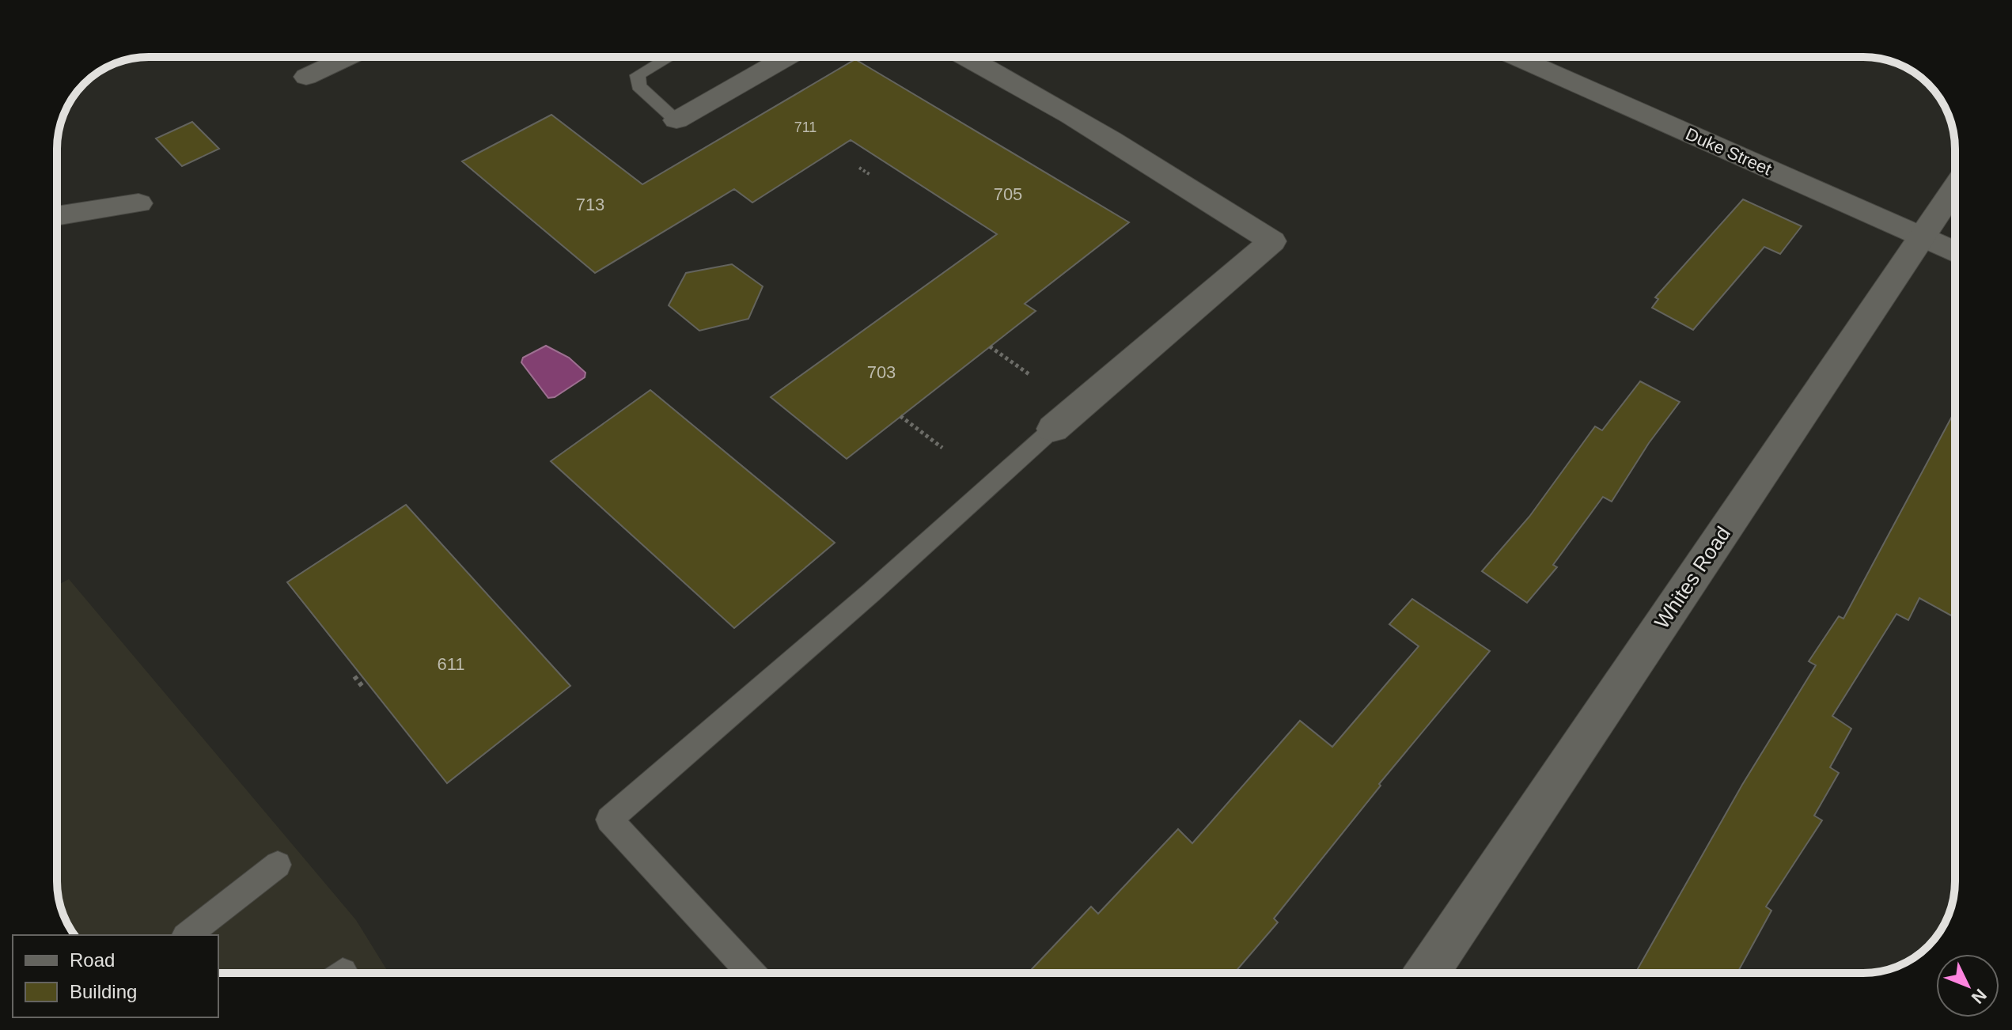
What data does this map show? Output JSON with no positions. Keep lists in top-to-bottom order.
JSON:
{
  "streets": {
    "street": ["Duke Street", "Whites Road"]
  },
  "crossings": [
    ["Duke Street", "Whites Road"]
  ],
  "house_numbers": [
    "711",
    "705",
    "713",
    "703",
    "611"
  ],
  "legend": ["Road", "Building"],
  "north": "bottom right"
}
